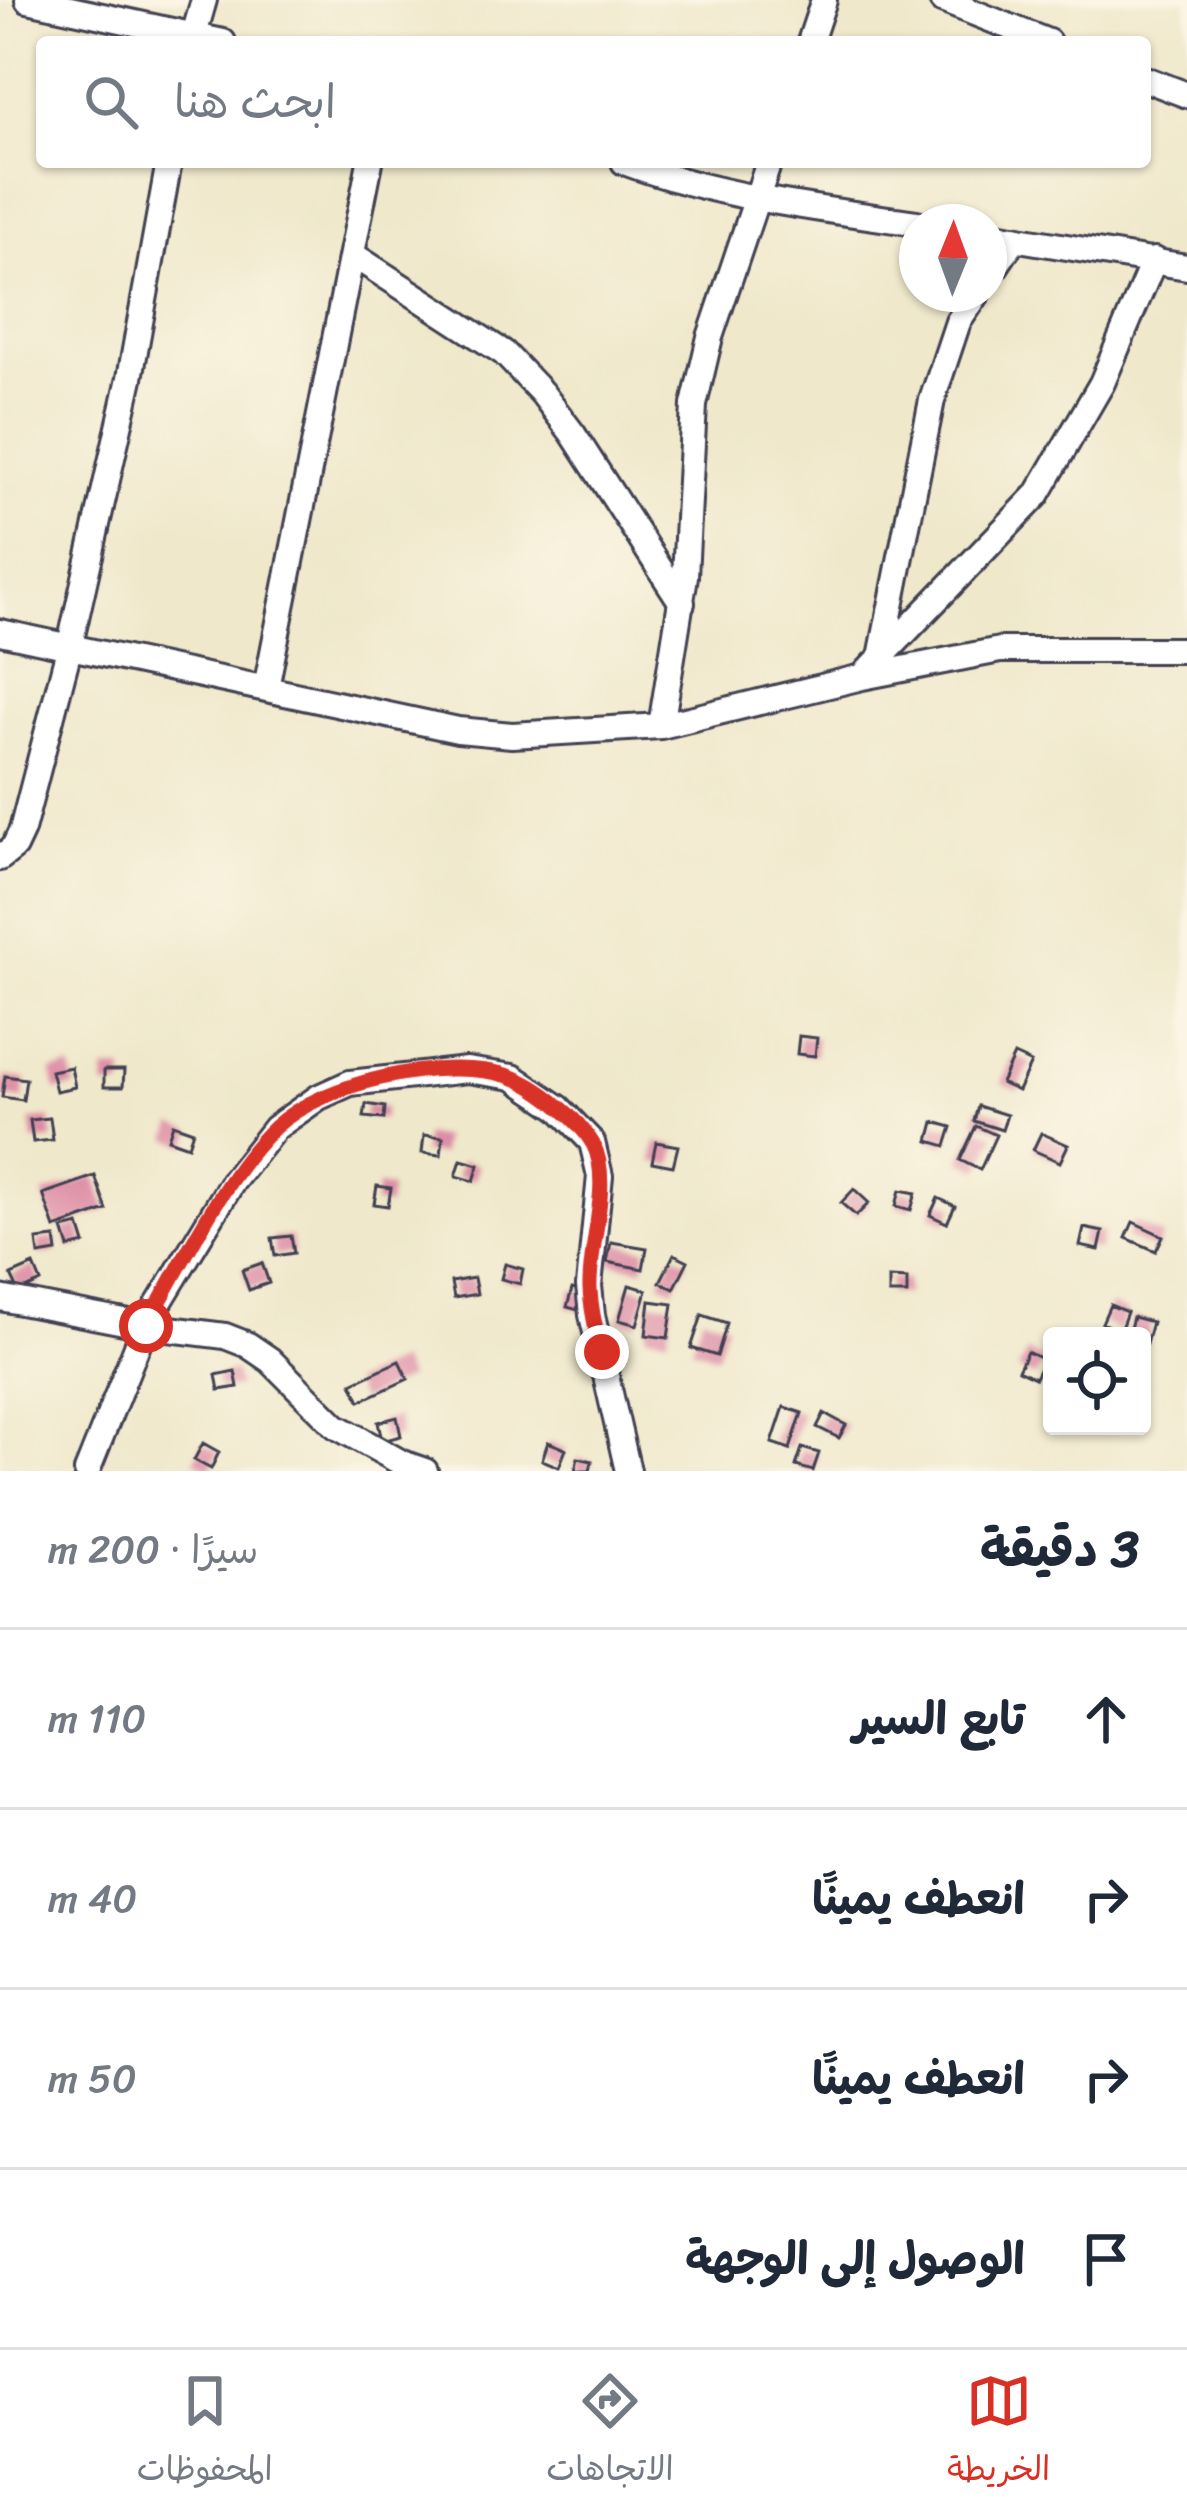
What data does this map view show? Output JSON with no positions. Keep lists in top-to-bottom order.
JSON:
{
  "north": "top",
  "page": {
    "search": "ابحث هنا",
    "heading": ["3 دقيقة", "سيرًا · 200 m"],
    "list": [
      ["تابع السير", "110 m"],
      ["انعطف يمينًا", "40 m"],
      ["انعطف يمينًا", "50 m"],
      "الوصول إلى الوجهة"
    ],
    "nav": ["الخريطة", "الاتجاهات", "المحفوظات"]
  }
}
